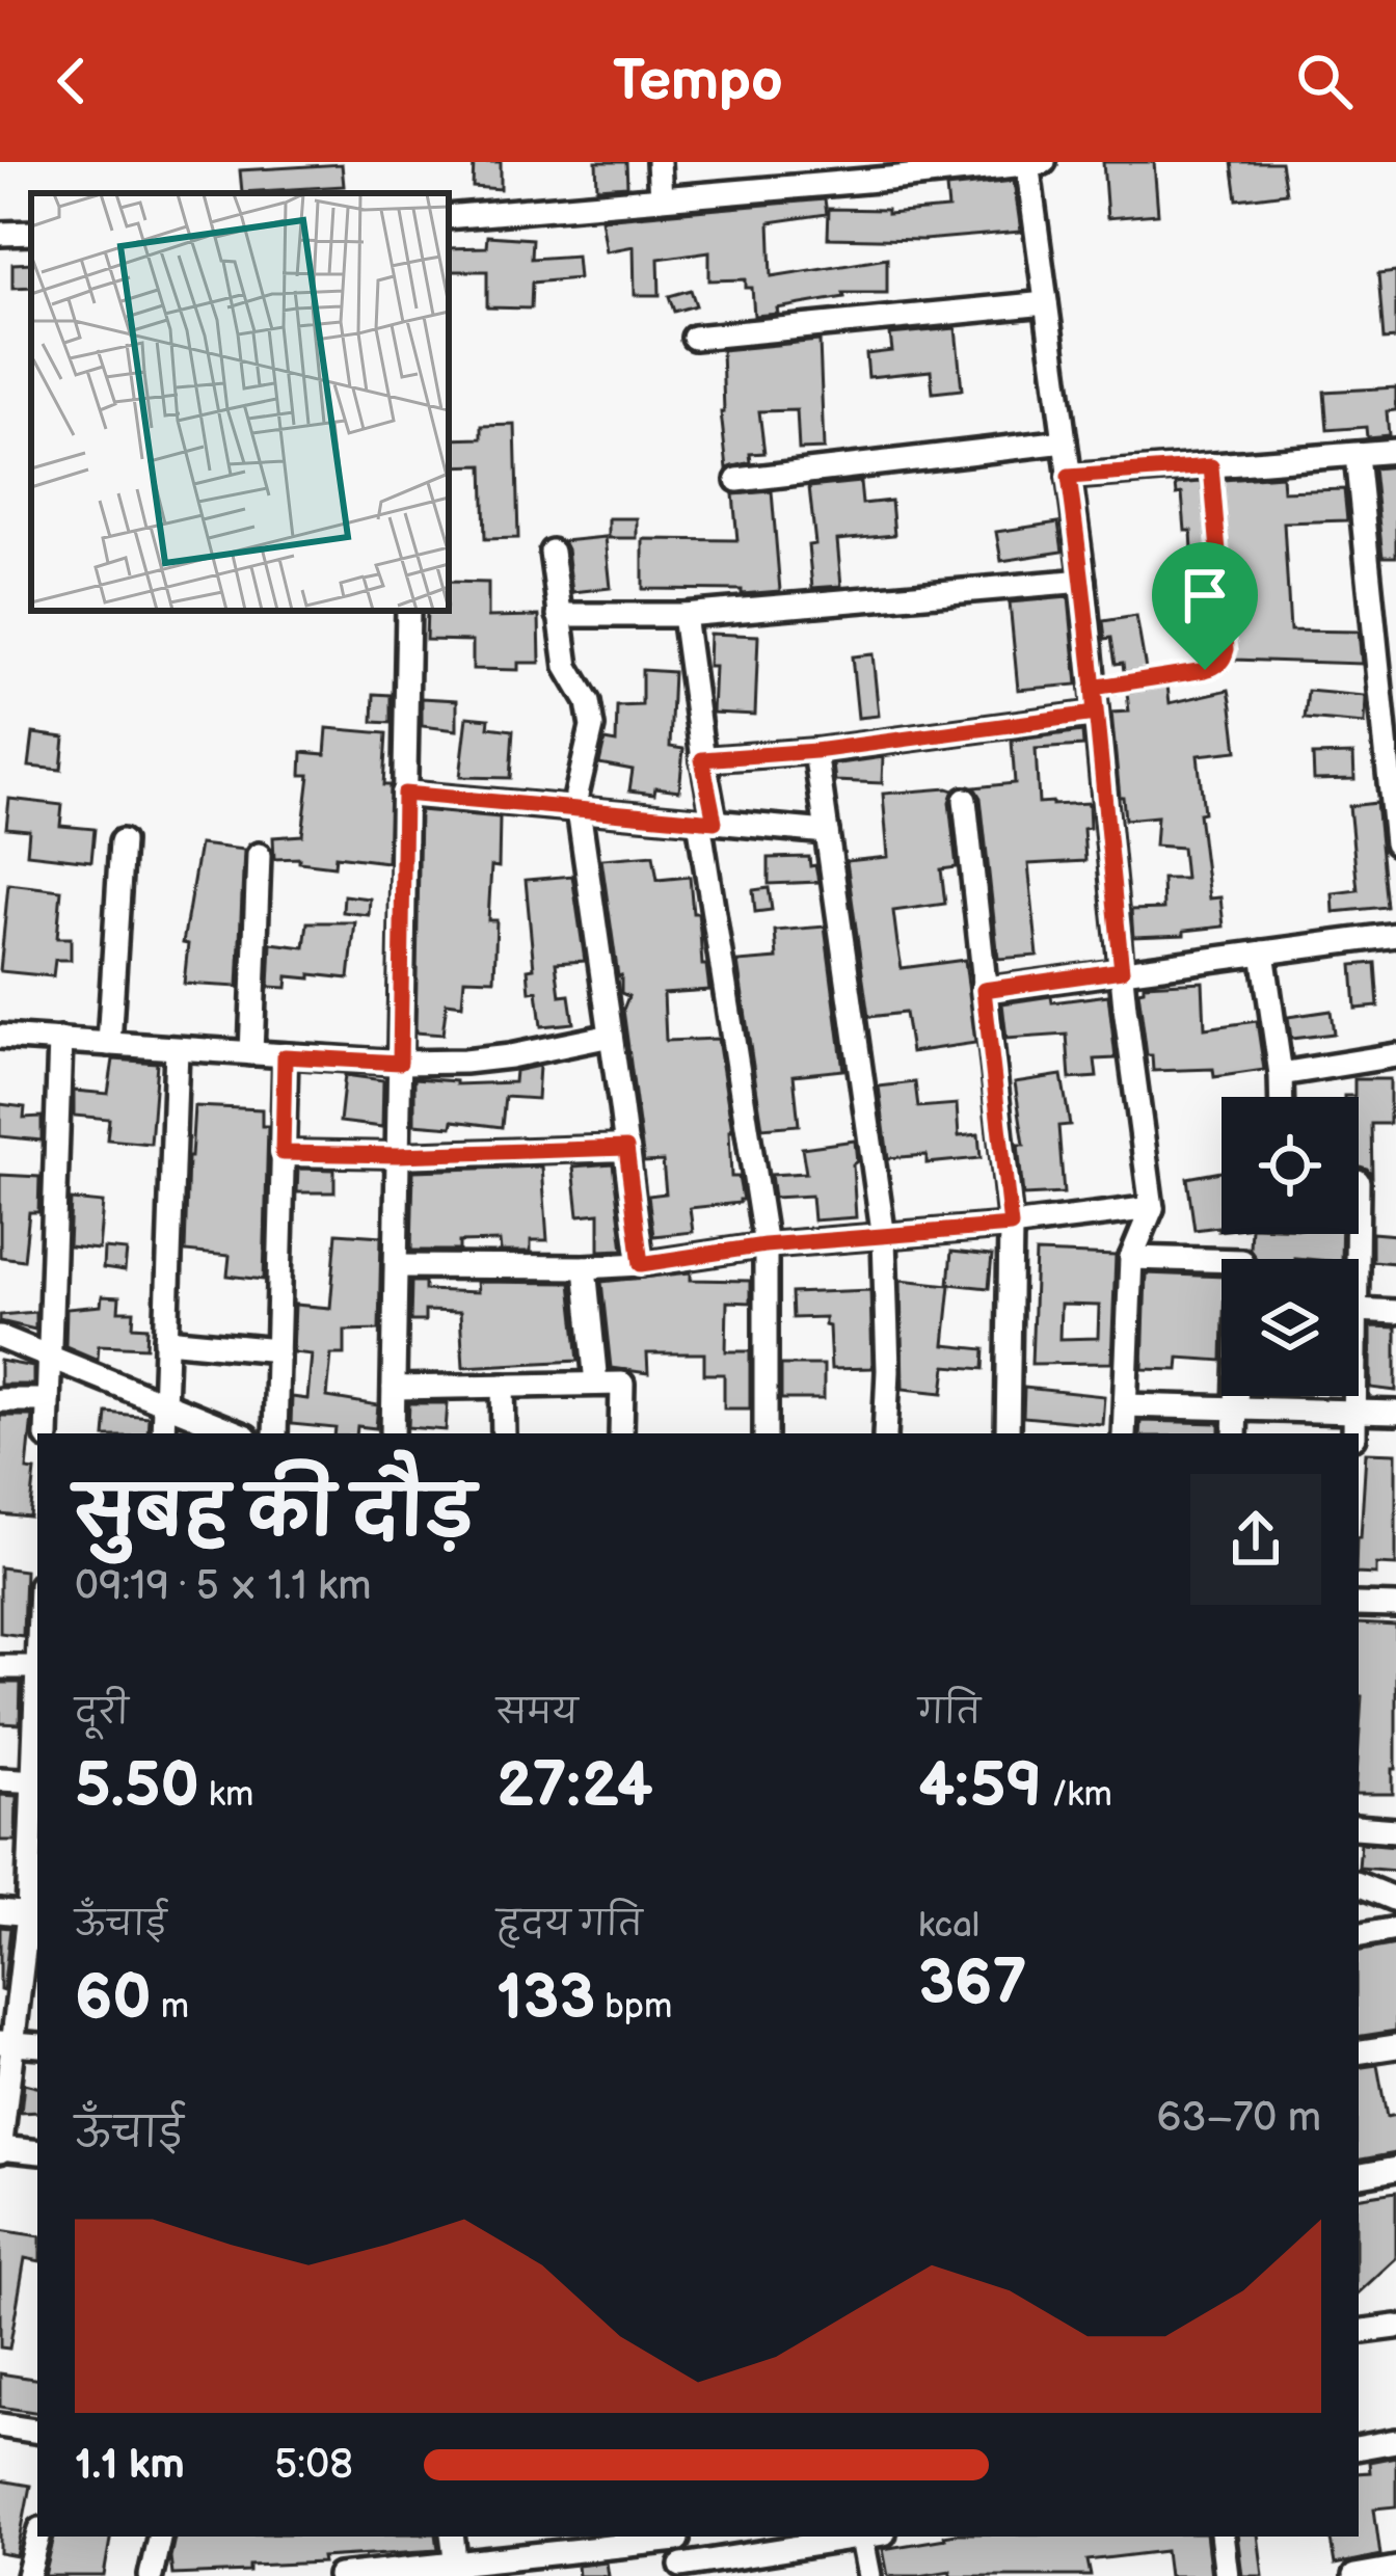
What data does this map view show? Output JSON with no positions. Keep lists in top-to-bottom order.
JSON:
{
  "page": {
    "header": "Tempo",
    "heading": ["सुबह की दौड़", "09:19 · 5 × 1.1 km"],
    "stats": [
      ["दूरी", "5.50 km"],
      ["समय", "27:24"],
      ["गति", "4:59 /km"],
      ["ऊँचाई", "60 m"],
      ["हृदय गति", "133 bpm"],
      ["kcal", "367"]
    ],
    "chart": ["ऊँचाई", "63–70 m"],
    "list": [
      {
        "name": "1.1 km",
        "note": "5:08"
      }
    ]
  }
}
